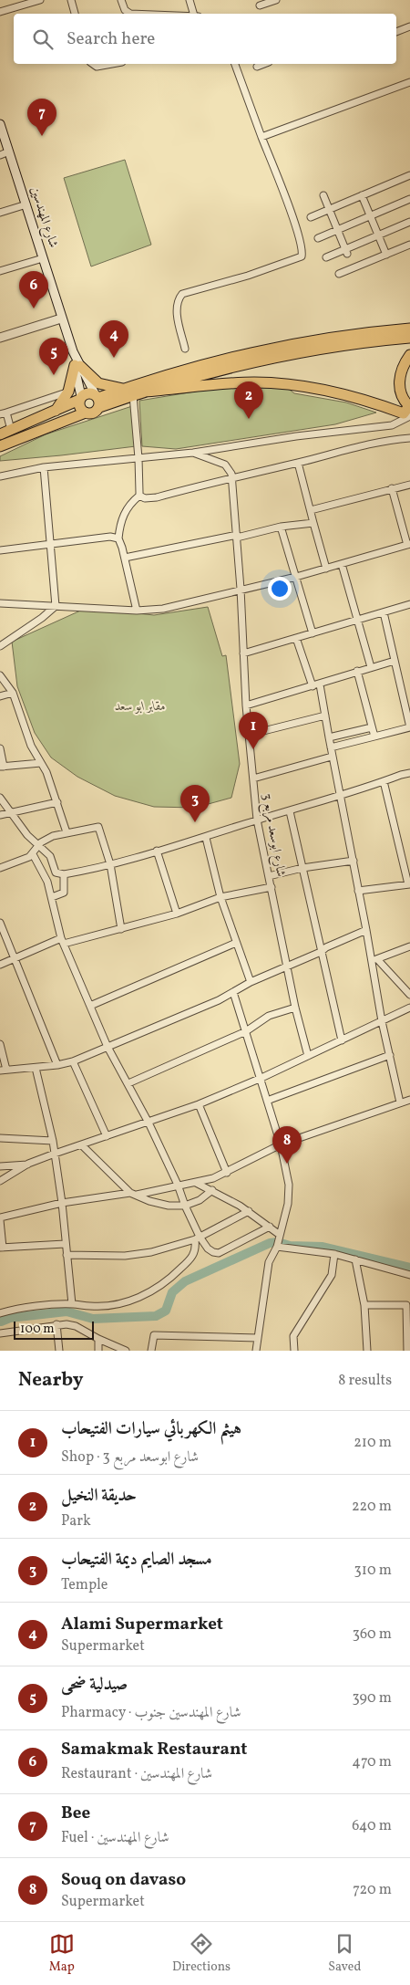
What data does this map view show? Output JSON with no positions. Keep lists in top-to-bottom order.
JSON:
{
  "streets": {
    "main road": ["شارع المهندسين"],
    "street": ["شارع ابوسعد مربع 3"]
  },
  "parks": ["مقابر ابو سعد"],
  "scale_bar": "100 m",
  "page": {
    "search": "Search here",
    "pins": [
      "7",
      "6",
      "4",
      "5",
      "2",
      "1",
      "3",
      "8"
    ],
    "scale": "100 m",
    "heading": ["Nearby", "8 results"],
    "list": [
      {
        "mark": "1",
        "name": "هيثم الكهربائي سيارات الفتيحاب",
        "note": "Shop · شارع ابوسعد مربع 3",
        "value": "210 m"
      },
      {
        "mark": "2",
        "name": "حديقة النخيل",
        "note": "Park",
        "value": "220 m"
      },
      {
        "mark": "3",
        "name": "مسجد الصايم ديمة الفتيحاب",
        "note": "Temple",
        "value": "310 m"
      },
      {
        "mark": "4",
        "name": "Alami Supermarket",
        "note": "Supermarket",
        "value": "360 m"
      },
      {
        "mark": "5",
        "name": "صيدلية ضحى",
        "note": "Pharmacy · شارع المهندسين جنوب",
        "value": "390 m"
      },
      {
        "mark": "6",
        "name": "Samakmak Restaurant",
        "note": "Restaurant · شارع المهندسين",
        "value": "470 m"
      },
      {
        "mark": "7",
        "name": "Bee",
        "note": "Fuel · شارع المهندسين",
        "value": "640 m"
      },
      {
        "mark": "8",
        "name": "Souq on davaso",
        "note": "Supermarket",
        "value": "720 m"
      }
    ],
    "nav": ["Map", "Directions", "Saved"]
  }
}
